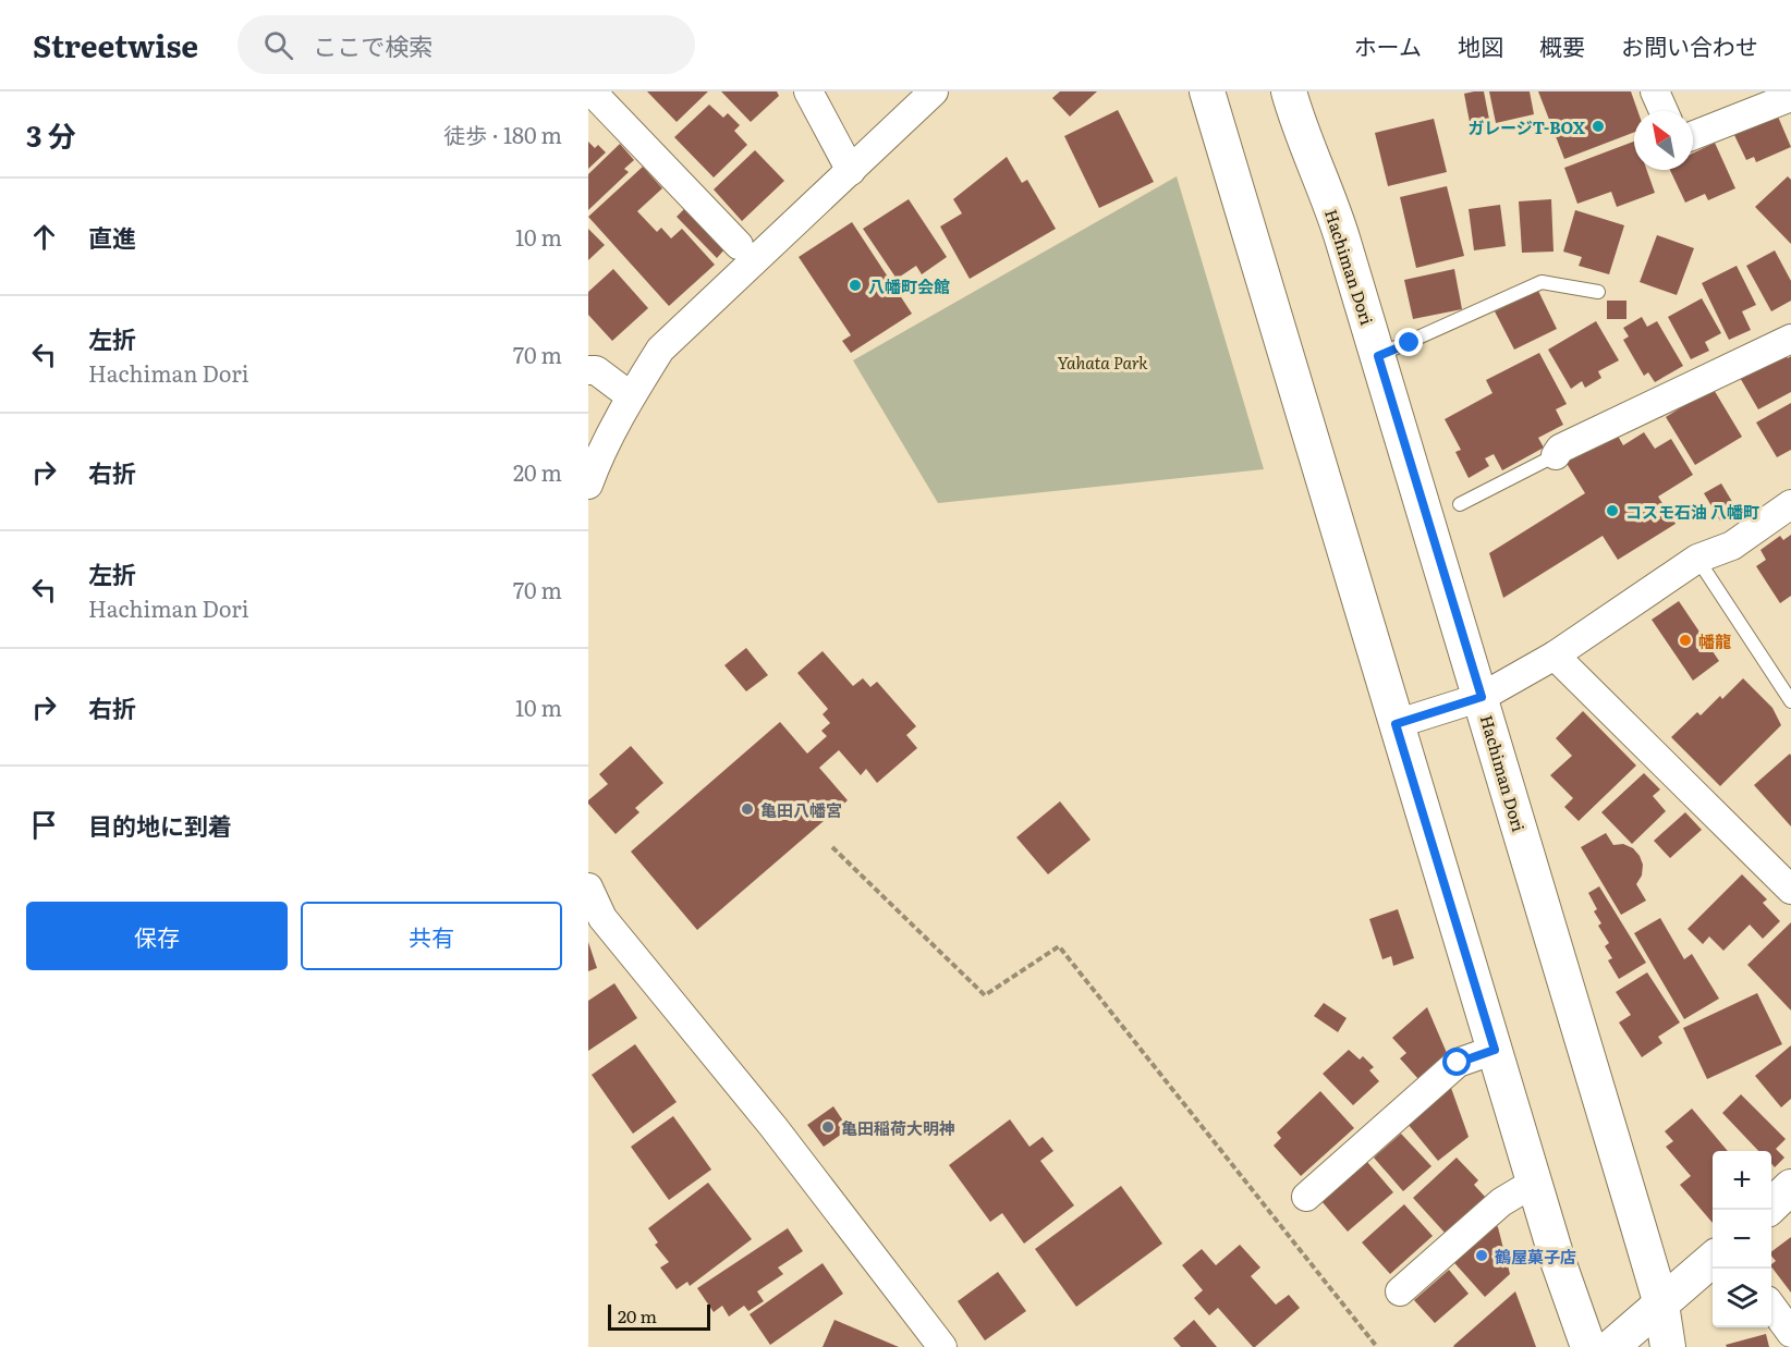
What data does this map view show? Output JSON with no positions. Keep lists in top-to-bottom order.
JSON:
{
  "streets": {
    "street": ["Hachiman Dori"]
  },
  "parks": ["Yahata Park"],
  "places": [
    "ガレージT-BOX",
    "八幡町会館",
    "コスモ石油 八幡町",
    "幡龍",
    "亀田八幡宮",
    "亀田稲荷大明神",
    "鶴屋菓子店"
  ],
  "scale_bar": "20 m",
  "north": "top left",
  "page": {
    "header": "Streetwise",
    "search": "ここで検索",
    "nav": [
      "ホーム",
      "地図",
      "概要",
      "お問い合わせ"
    ],
    "heading": ["3 分", "徒歩 · 180 m"],
    "list": [
      ["直進", "10 m"],
      ["左折", "Hachiman Dori", "70 m"],
      ["右折", "20 m"],
      ["左折", "Hachiman Dori", "70 m"],
      ["右折", "10 m"],
      "目的地に到着"
    ],
    "buttons": ["保存", "共有"],
    "map_buttons": ["+", "−"],
    "scale": "20 m"
  }
}
